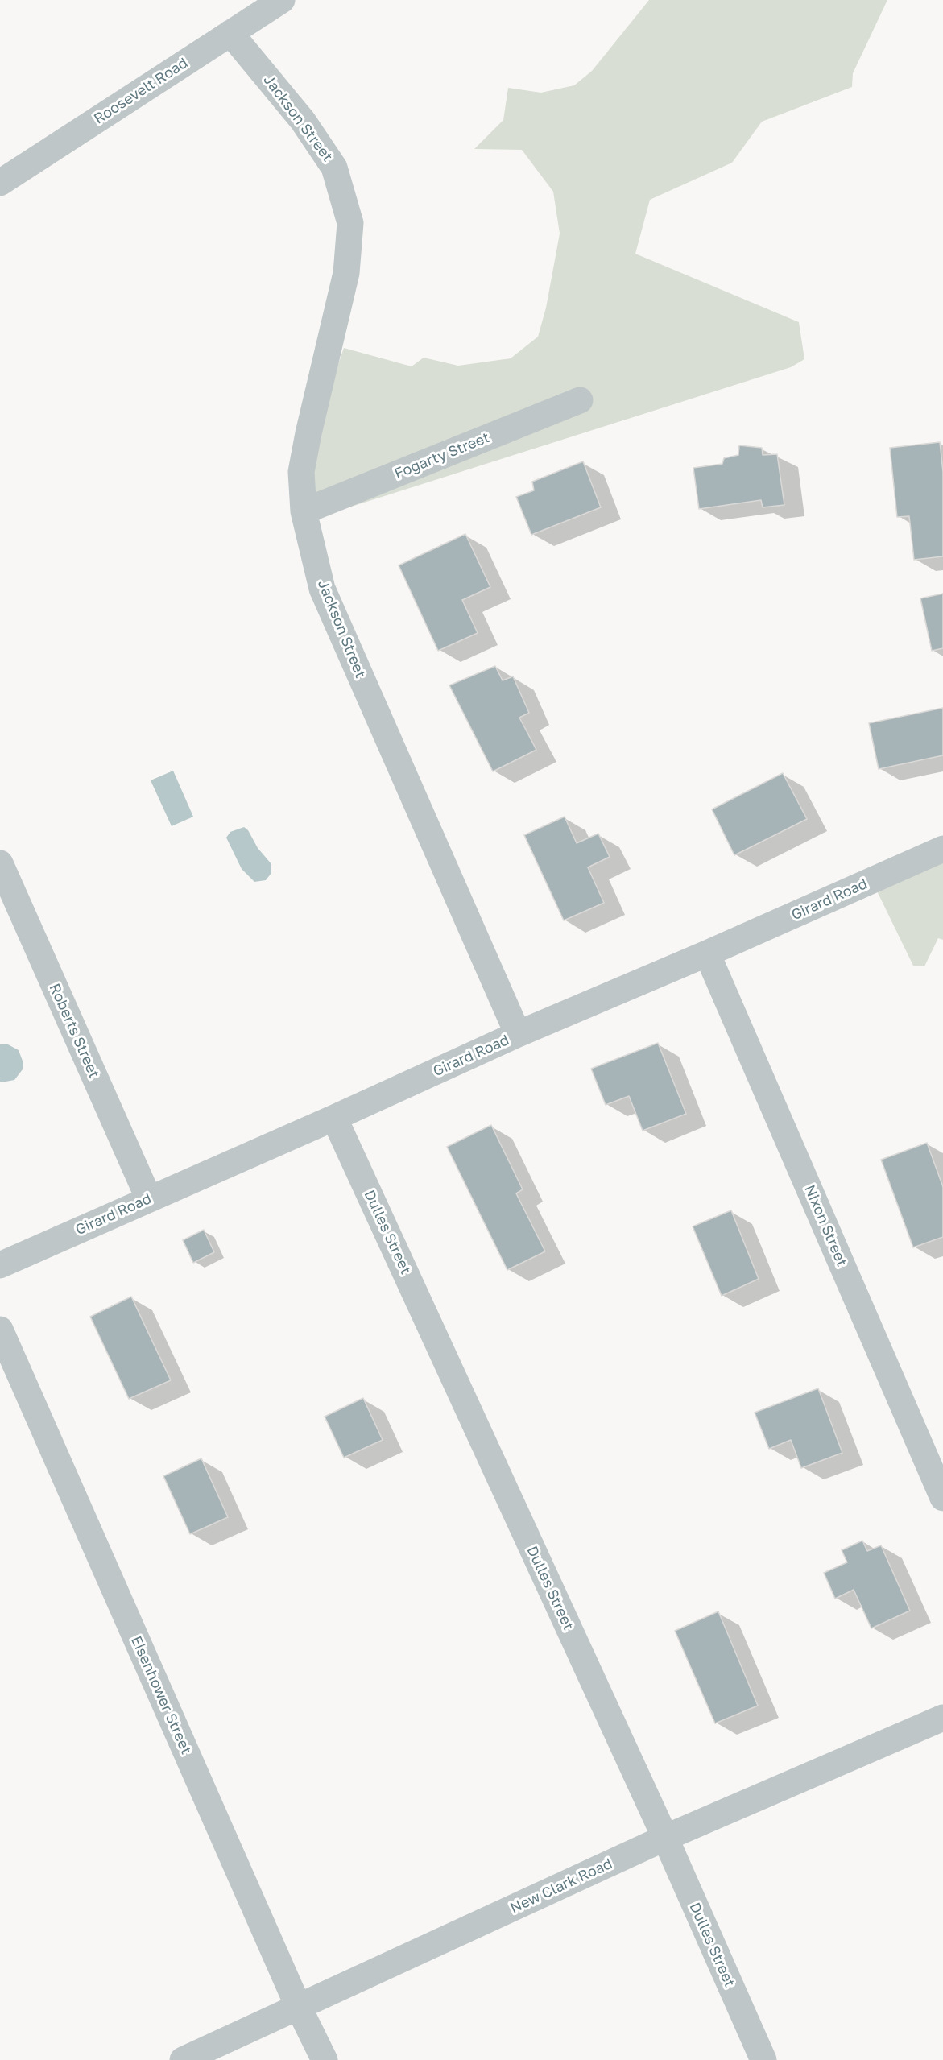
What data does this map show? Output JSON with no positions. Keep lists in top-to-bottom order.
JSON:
{
  "streets": {
    "street": [
      "Roosevelt Road",
      "Jackson Street",
      "Fogarty Street",
      "Girard Road",
      "Roberts Street",
      "Nixon Street",
      "Dulles Street",
      "Eisenhower Street",
      "New Clark Road"
    ]
  },
  "crossings": [
    ["Roosevelt Road", "Jackson Street"],
    ["Jackson Street", "Fogarty Street"],
    ["Jackson Street", "Girard Road"],
    ["Girard Road", "Roberts Street"],
    ["Girard Road", "Nixon Street"],
    ["Girard Road", "Dulles Street"],
    ["Dulles Street", "New Clark Road"],
    ["Eisenhower Street", "New Clark Road"]
  ]
}
